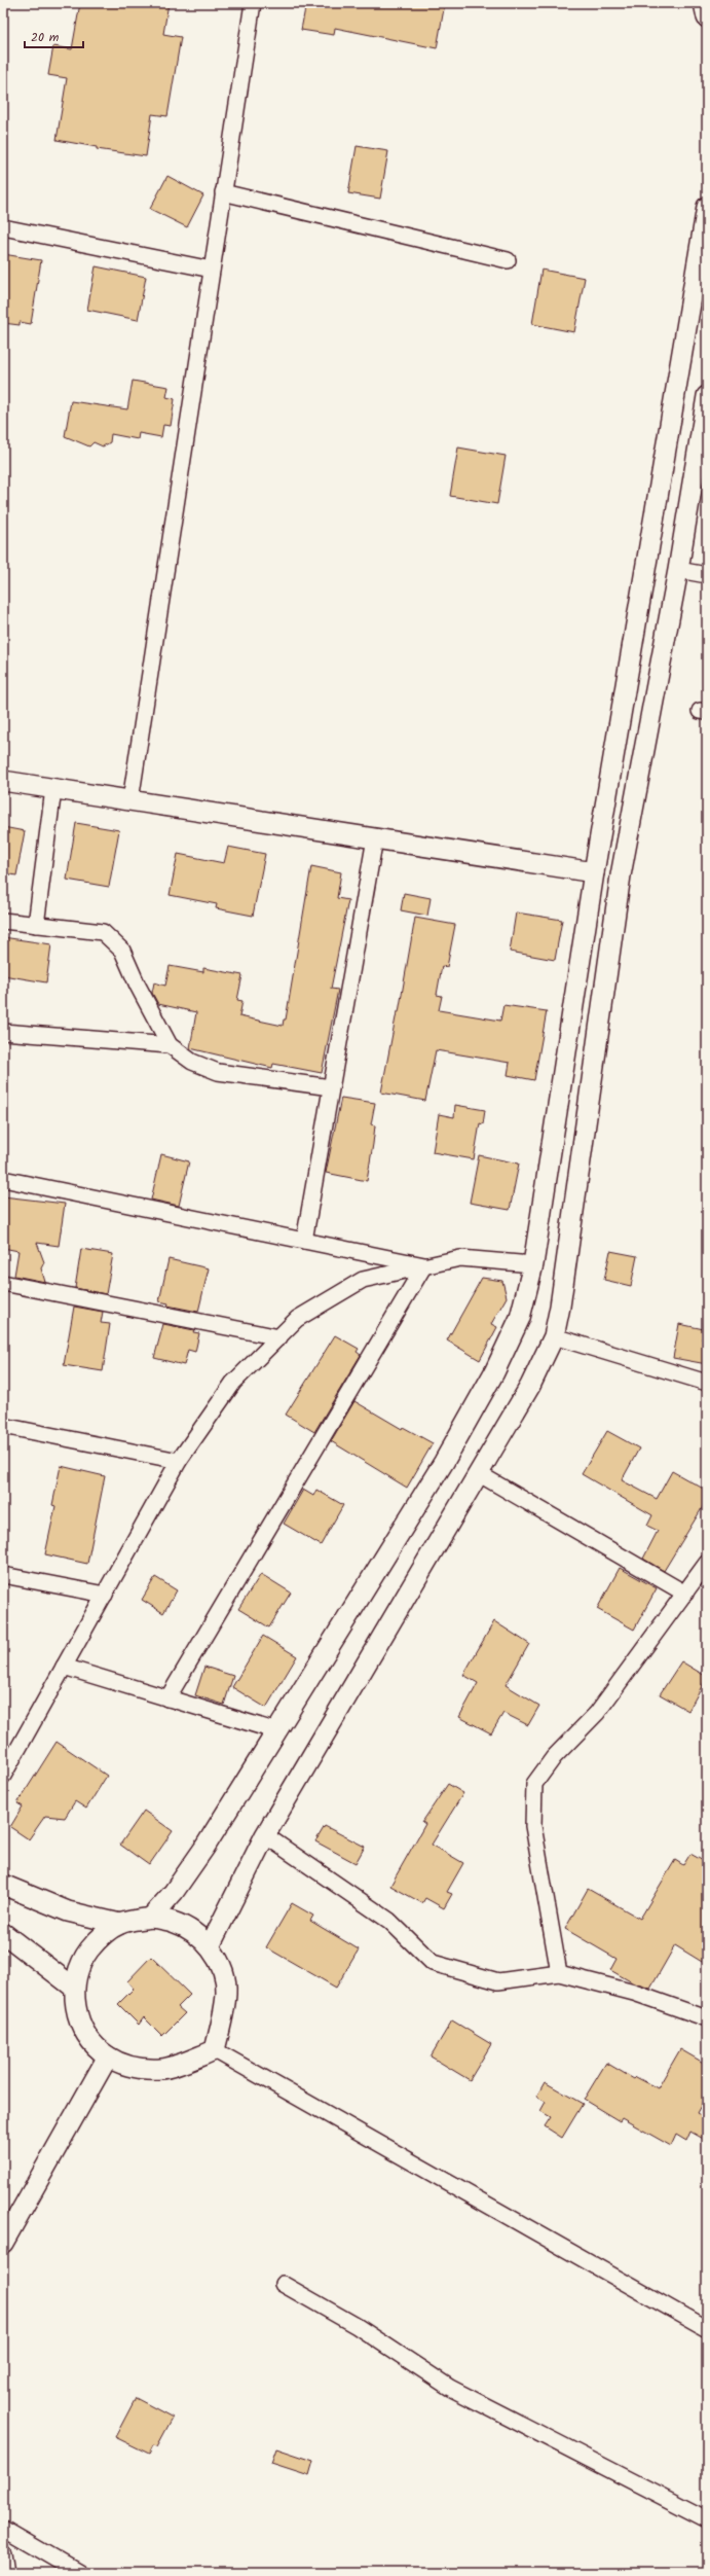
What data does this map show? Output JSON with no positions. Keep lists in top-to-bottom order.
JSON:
{
  "scale_bar": "20 m"
}
